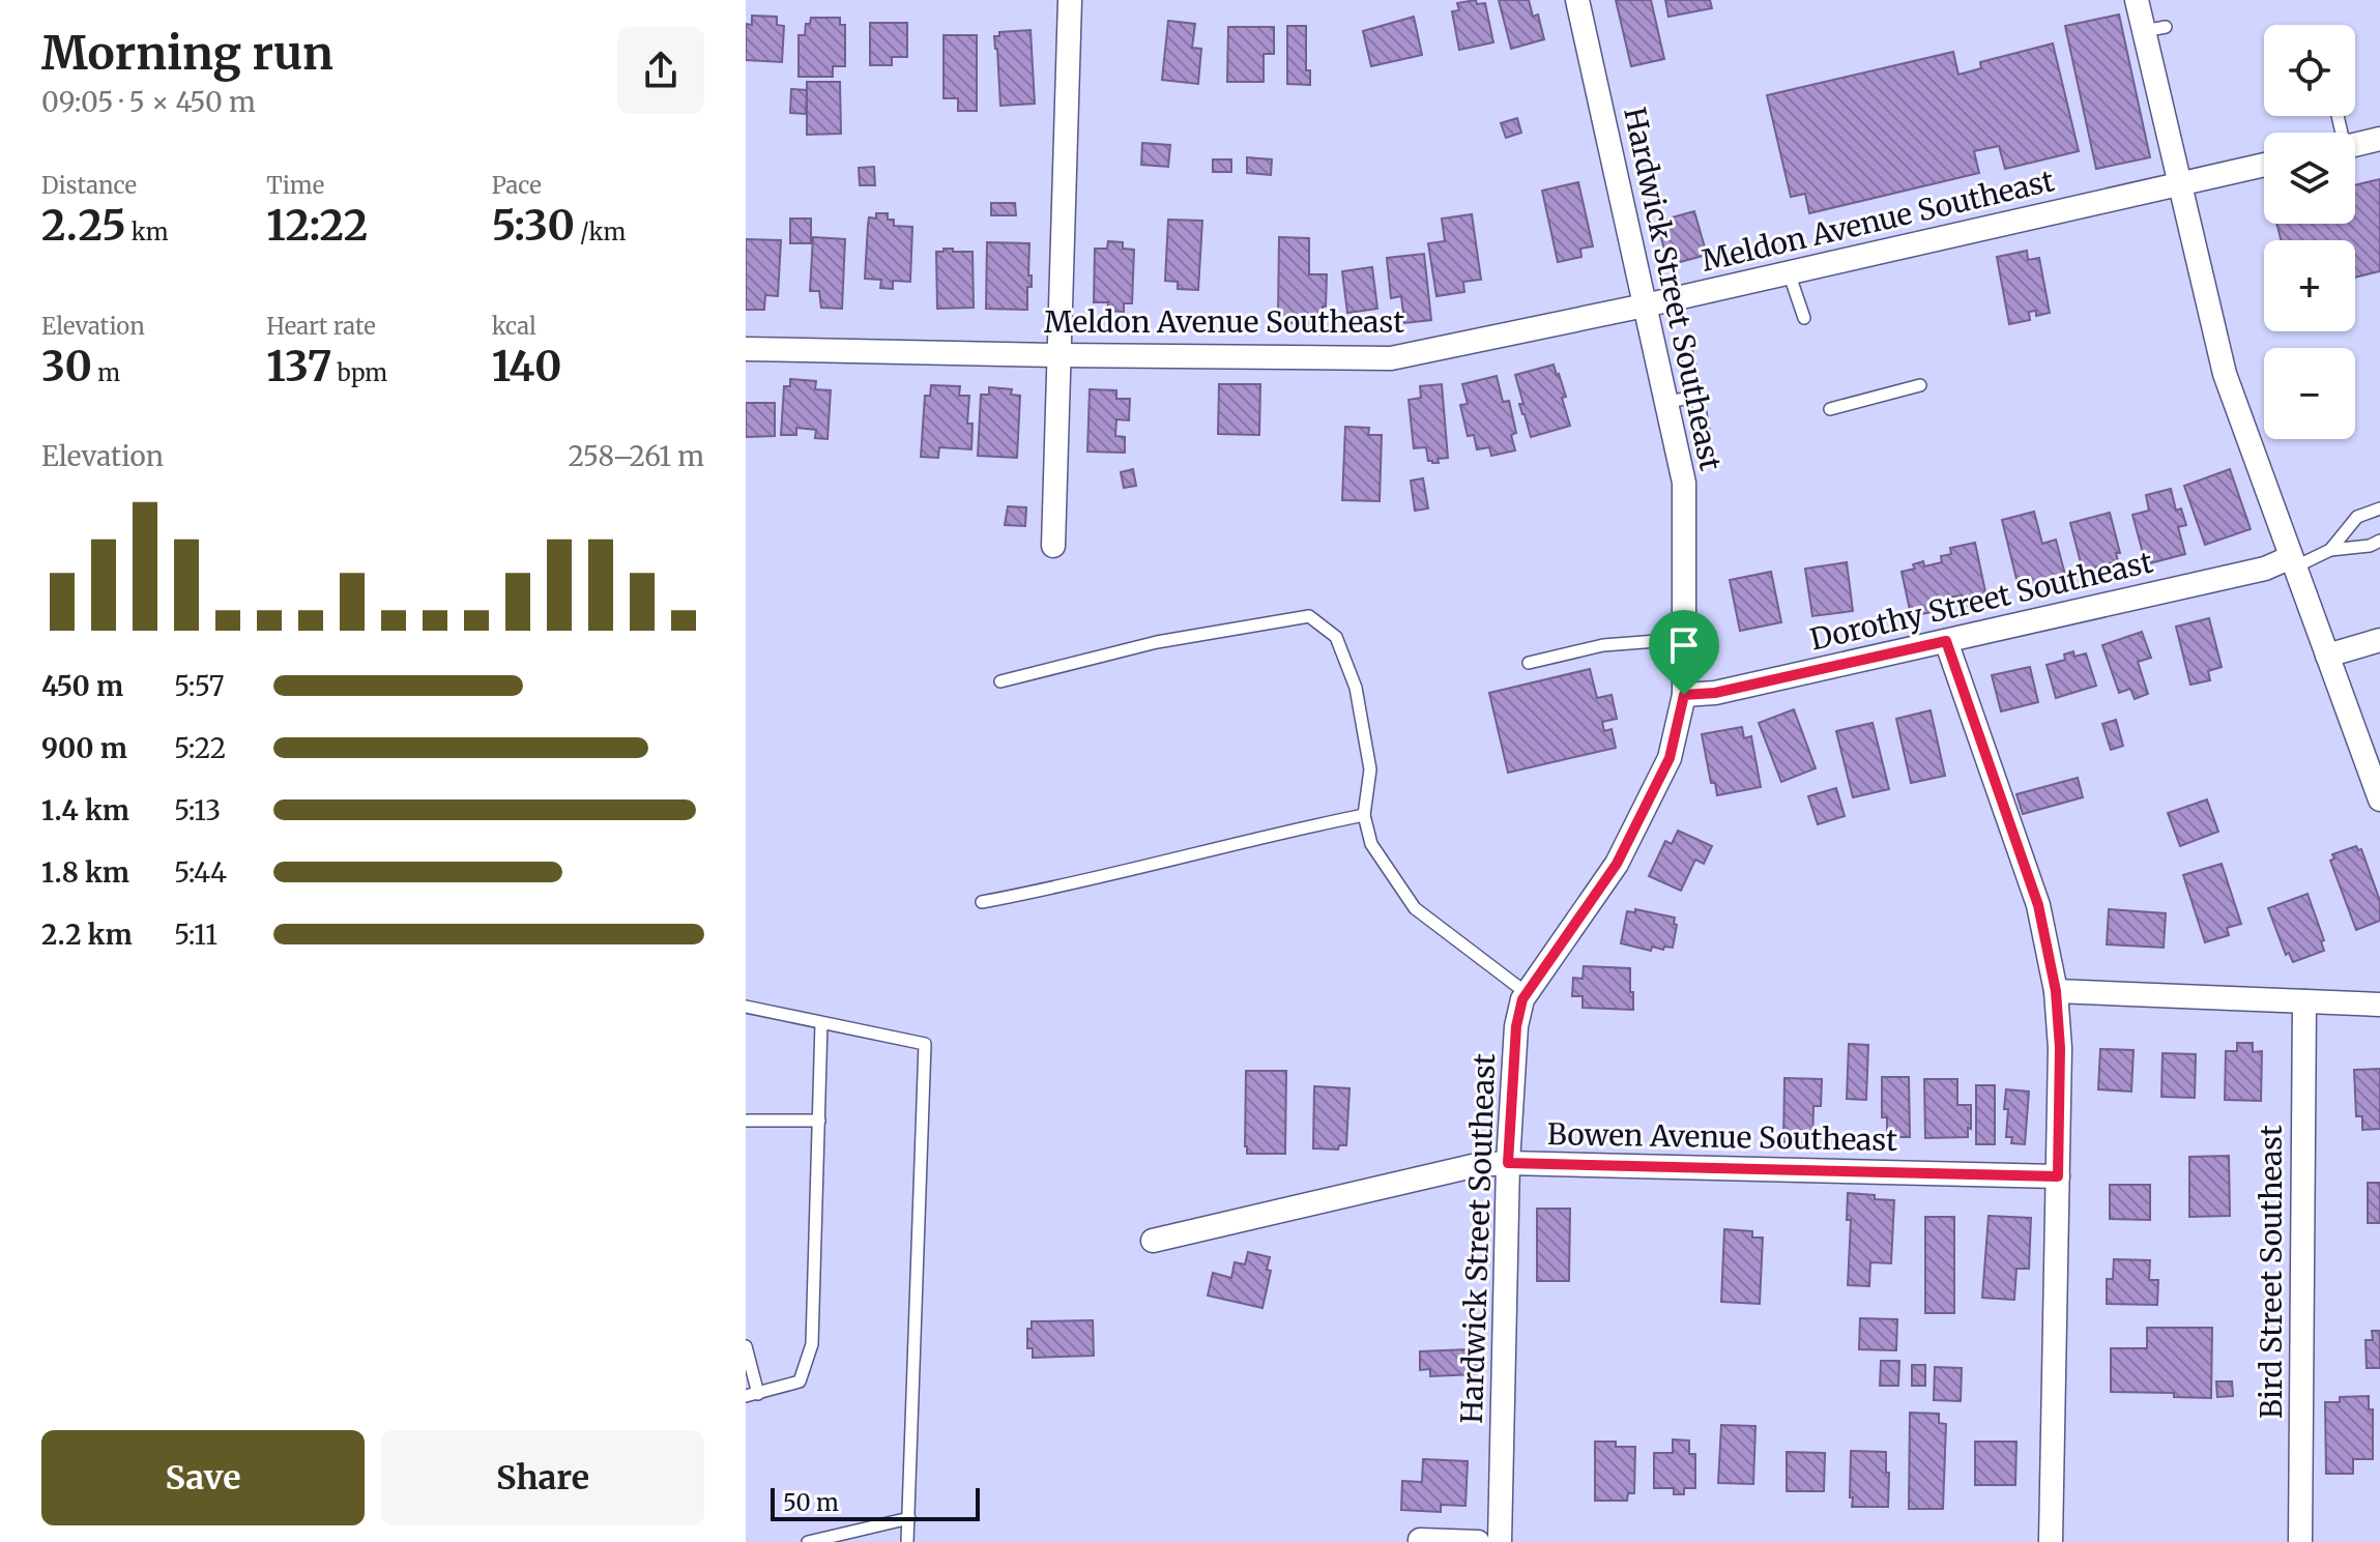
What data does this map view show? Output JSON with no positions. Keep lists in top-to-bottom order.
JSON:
{
  "streets": {
    "street": [
      "Meldon Avenue Southeast",
      "Hardwick Street Southeast",
      "Dorothy Street Southeast",
      "Bowen Avenue Southeast",
      "Bird Street Southeast"
    ]
  },
  "crossings": [
    ["Meldon Avenue Southeast", "Hardwick Street Southeast"],
    ["Hardwick Street Southeast", "Dorothy Street Southeast"],
    ["Hardwick Street Southeast", "Bowen Avenue Southeast"]
  ],
  "scale_bar": "50 m",
  "page": {
    "heading": ["Morning run", "09:05 · 5 × 450 m"],
    "map_buttons": ["+", "−"],
    "stats": [
      ["Distance", "2.25 km"],
      ["Time", "12:22"],
      ["Pace", "5:30 /km"],
      ["Elevation", "30 m"],
      ["Heart rate", "137 bpm"],
      ["kcal", "140"]
    ],
    "chart": ["Elevation", "258–261 m"],
    "list": [
      {
        "name": "450 m",
        "note": "5:57"
      },
      {
        "name": "900 m",
        "note": "5:22"
      },
      {
        "name": "1.4 km",
        "note": "5:13"
      },
      {
        "name": "1.8 km",
        "note": "5:44"
      },
      {
        "name": "2.2 km",
        "note": "5:11"
      }
    ],
    "buttons": ["Save", "Share"],
    "scale": "50 m"
  }
}
